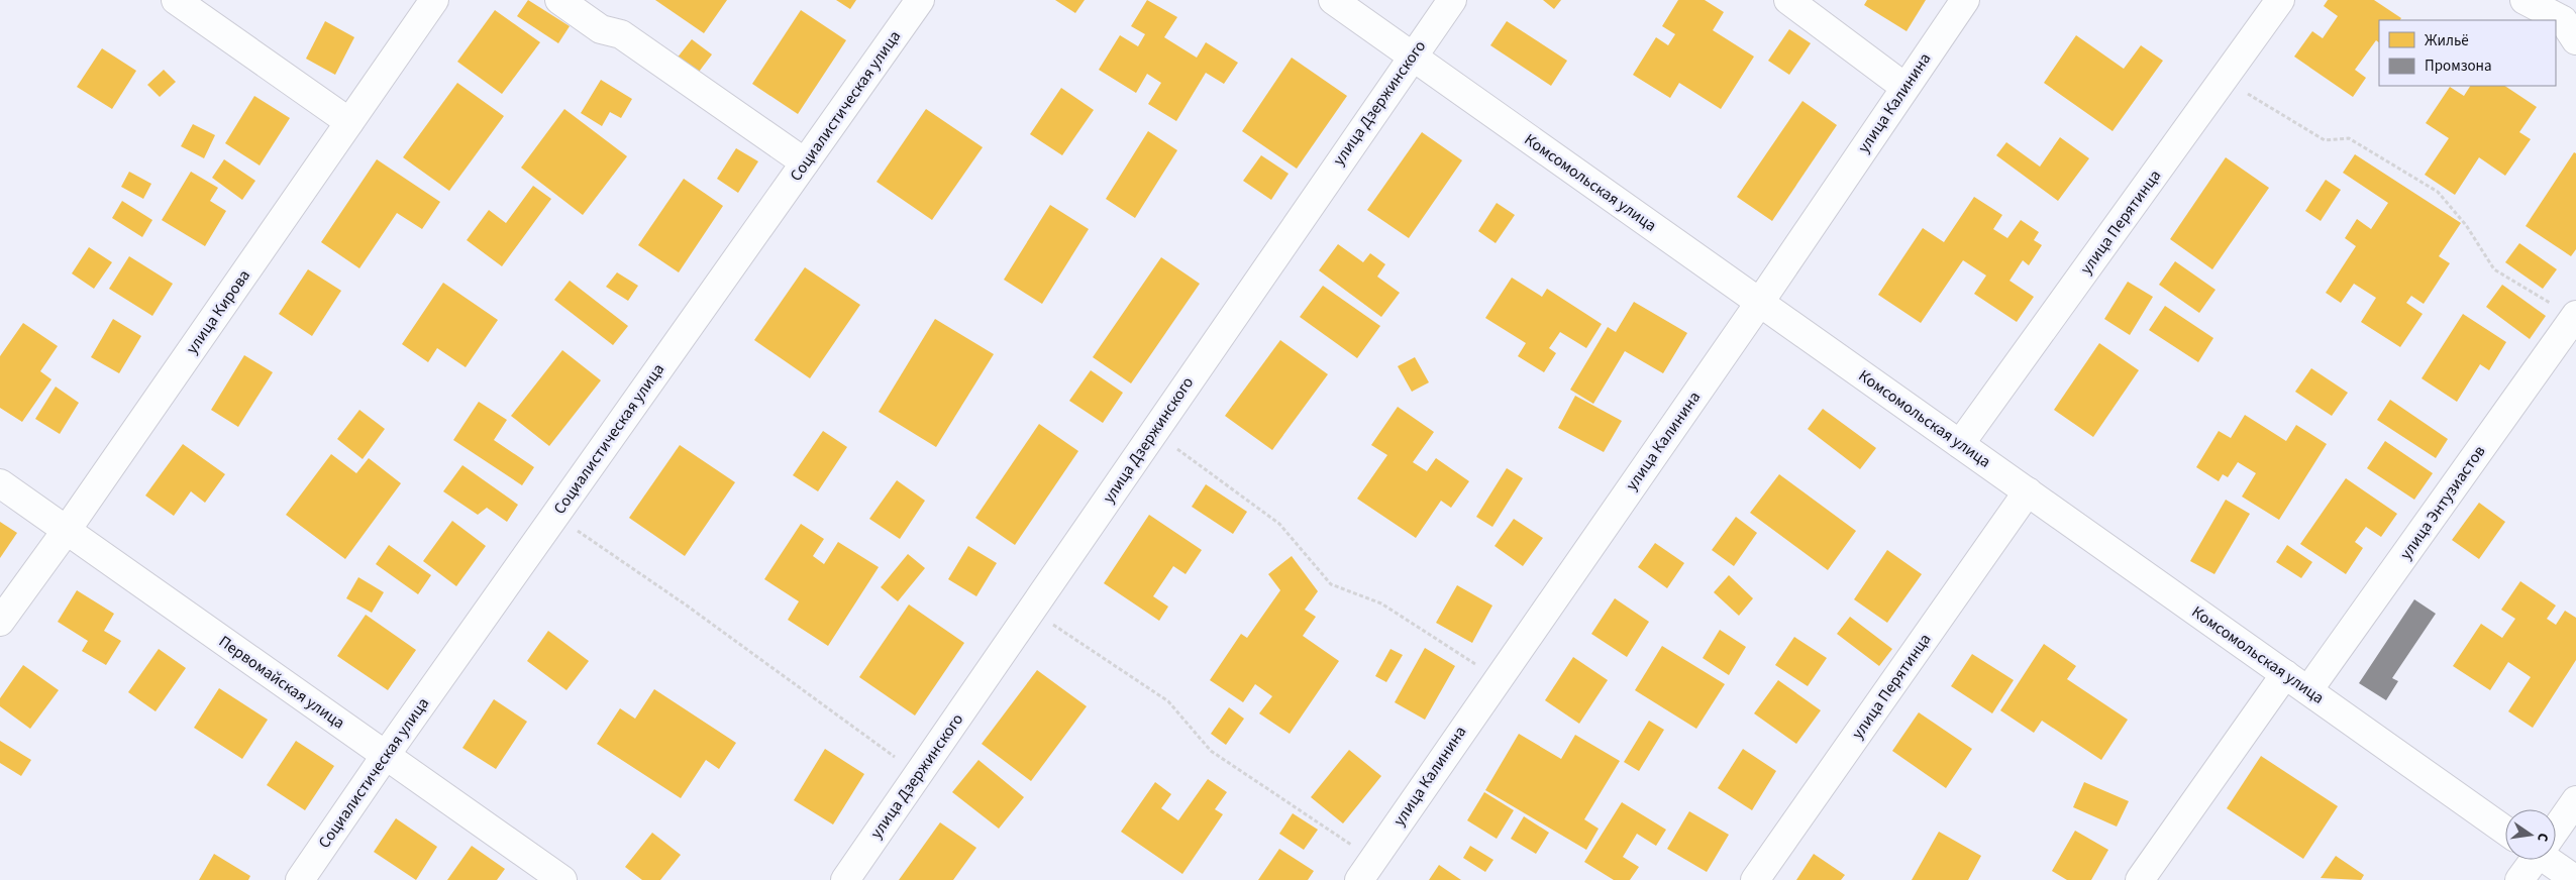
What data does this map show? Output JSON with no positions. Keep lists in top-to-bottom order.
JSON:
{
  "streets": {
    "street": [
      "улица Дзержинского",
      "улица Калинина",
      "Социалистическая улица",
      "Комсомольская улица",
      "улица Перятинца",
      "улица Кирова",
      "улица Энтузиастов",
      "Первомайская улица"
    ]
  },
  "crossings": [
    ["улица Дзержинского", "Комсомольская улица"],
    ["улица Калинина", "Комсомольская улица"],
    ["Социалистическая улица", "Первомайская улица"],
    ["Комсомольская улица", "улица Перятинца"],
    ["Комсомольская улица", "улица Энтузиастов"],
    ["улица Кирова", "Первомайская улица"]
  ],
  "legend": ["Жильё", "Промзона"],
  "north": "right"
}
